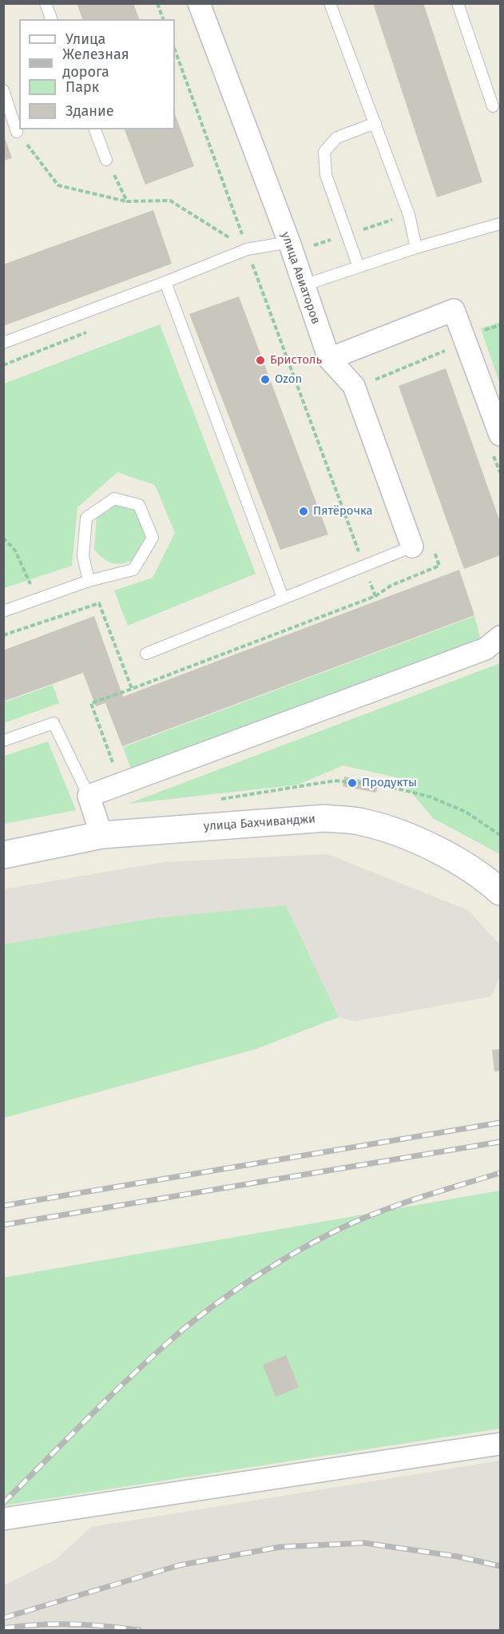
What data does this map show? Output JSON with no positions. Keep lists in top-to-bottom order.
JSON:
{
  "streets": {
    "main road": ["улица Бахчиванджи"],
    "street": ["улица Авиаторов"]
  },
  "places": [
    "Бристоль",
    "Ozon",
    "Пятёрочка",
    "Продукты"
  ],
  "legend": [
    "Улица",
    "Железная дорога",
    "Парк",
    "Здание"
  ]
}
